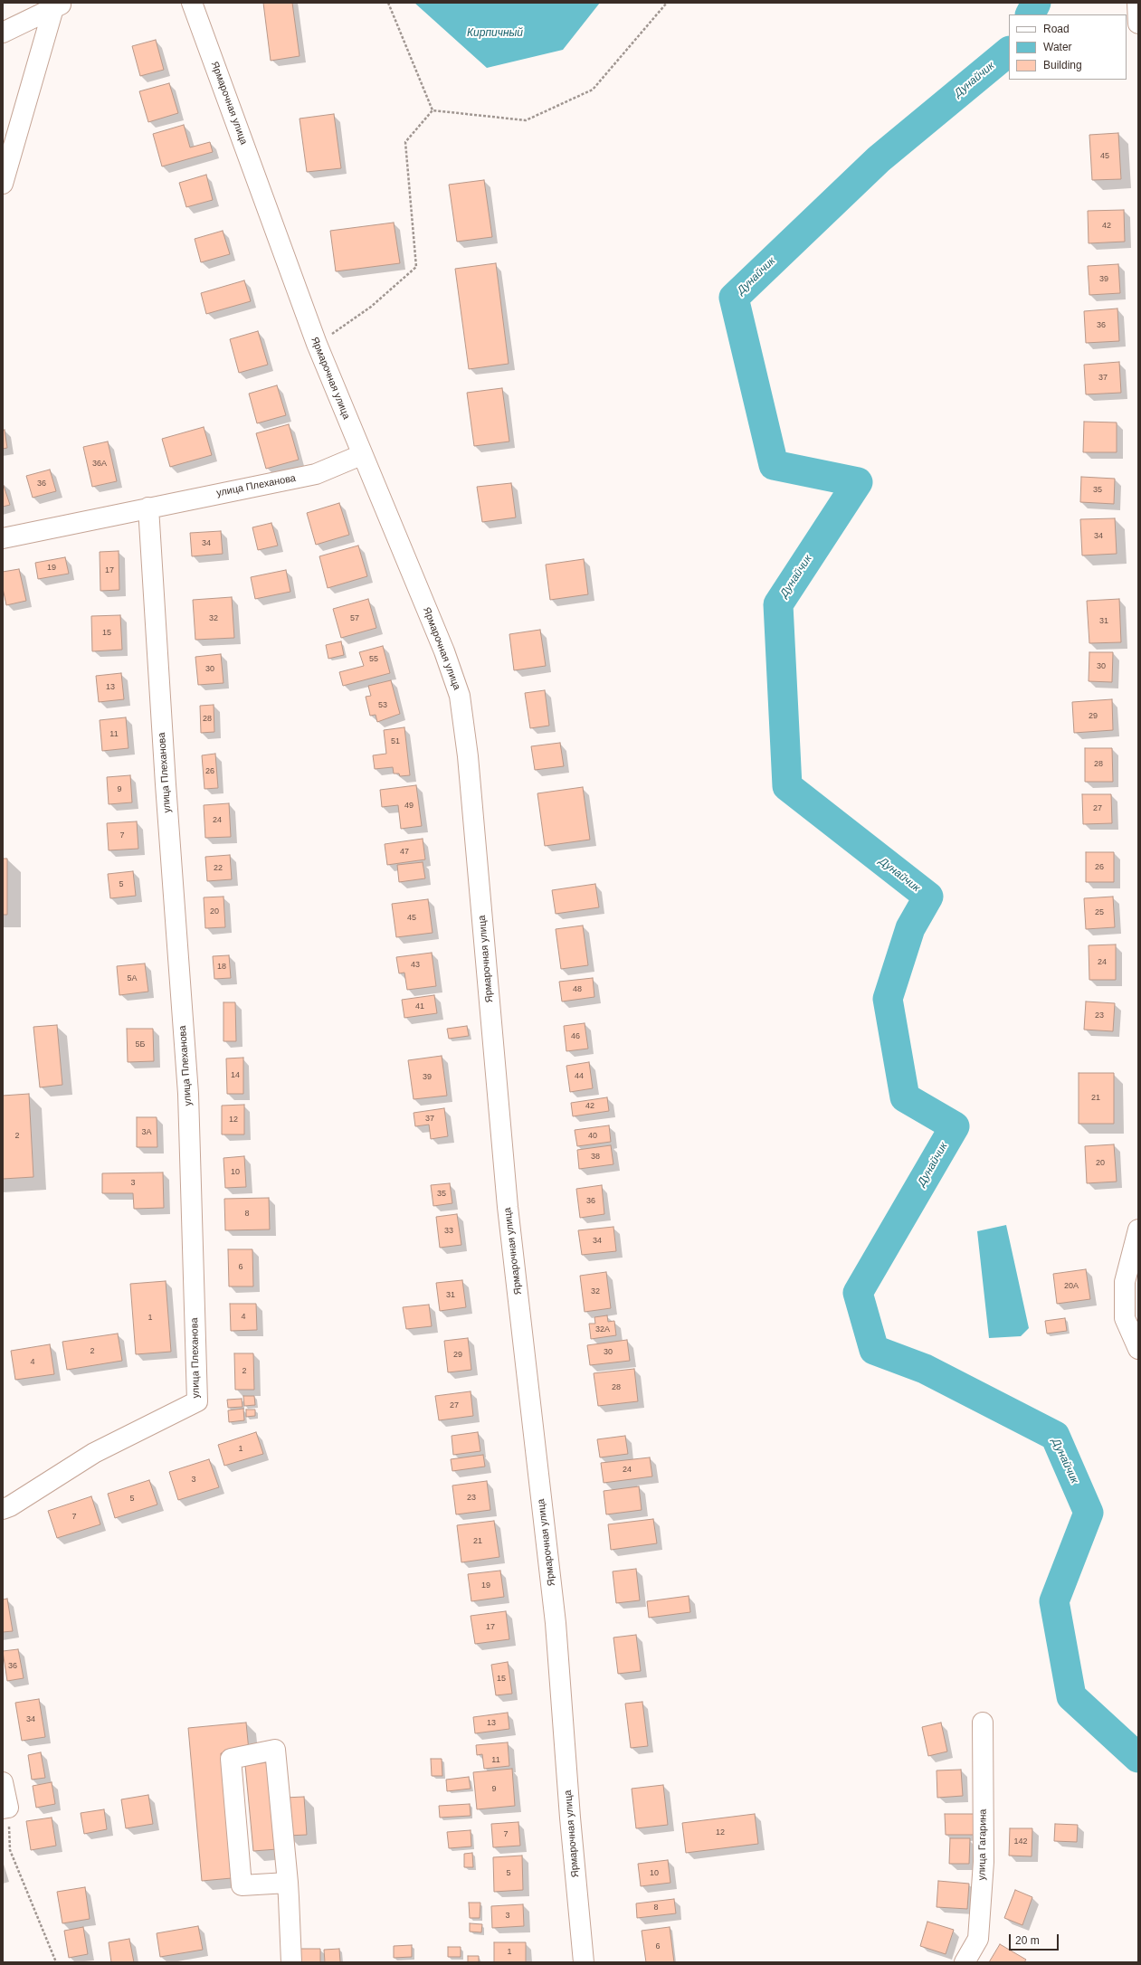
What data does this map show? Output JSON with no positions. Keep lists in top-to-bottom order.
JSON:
{
  "streets": {
    "street": ["Ярмарочная улица", "улица Плеханова", "улица Гагарина"]
  },
  "crossings": [
    ["Ярмарочная улица", "улица Плеханова"]
  ],
  "water": ["Кирпичный", "Дунайчик"],
  "house_numbers": [
    "45",
    "42",
    "39",
    "36",
    "37",
    "36А",
    "36",
    "35",
    "34",
    "34",
    "19",
    "17",
    "32",
    "57",
    "31",
    "15",
    "55",
    "30",
    "30",
    "13",
    "53",
    "29",
    "28",
    "11",
    "51",
    "28",
    "26",
    "9",
    "49",
    "27",
    "24",
    "7",
    "47",
    "26",
    "22",
    "5",
    "20",
    "25",
    "45",
    "24",
    "43",
    "18",
    "5А",
    "48",
    "41",
    "23",
    "46",
    "5Б",
    "14",
    "44",
    "39",
    "21",
    "42",
    "37",
    "12",
    "3А",
    "2",
    "40",
    "38",
    "20",
    "10",
    "3",
    "35",
    "36",
    "8",
    "33",
    "34",
    "6",
    "20А",
    "32",
    "31",
    "4",
    "1",
    "32А",
    "2",
    "30",
    "29",
    "4",
    "2",
    "28",
    "27",
    "1",
    "24",
    "3",
    "23",
    "5",
    "7",
    "21",
    "19",
    "17",
    "36",
    "15",
    "34",
    "13",
    "11",
    "9",
    "12",
    "7",
    "142",
    "5",
    "10",
    "8",
    "3",
    "6",
    "1"
  ],
  "legend": ["Road", "Water", "Building"],
  "scale_bar": "20 m"
}
